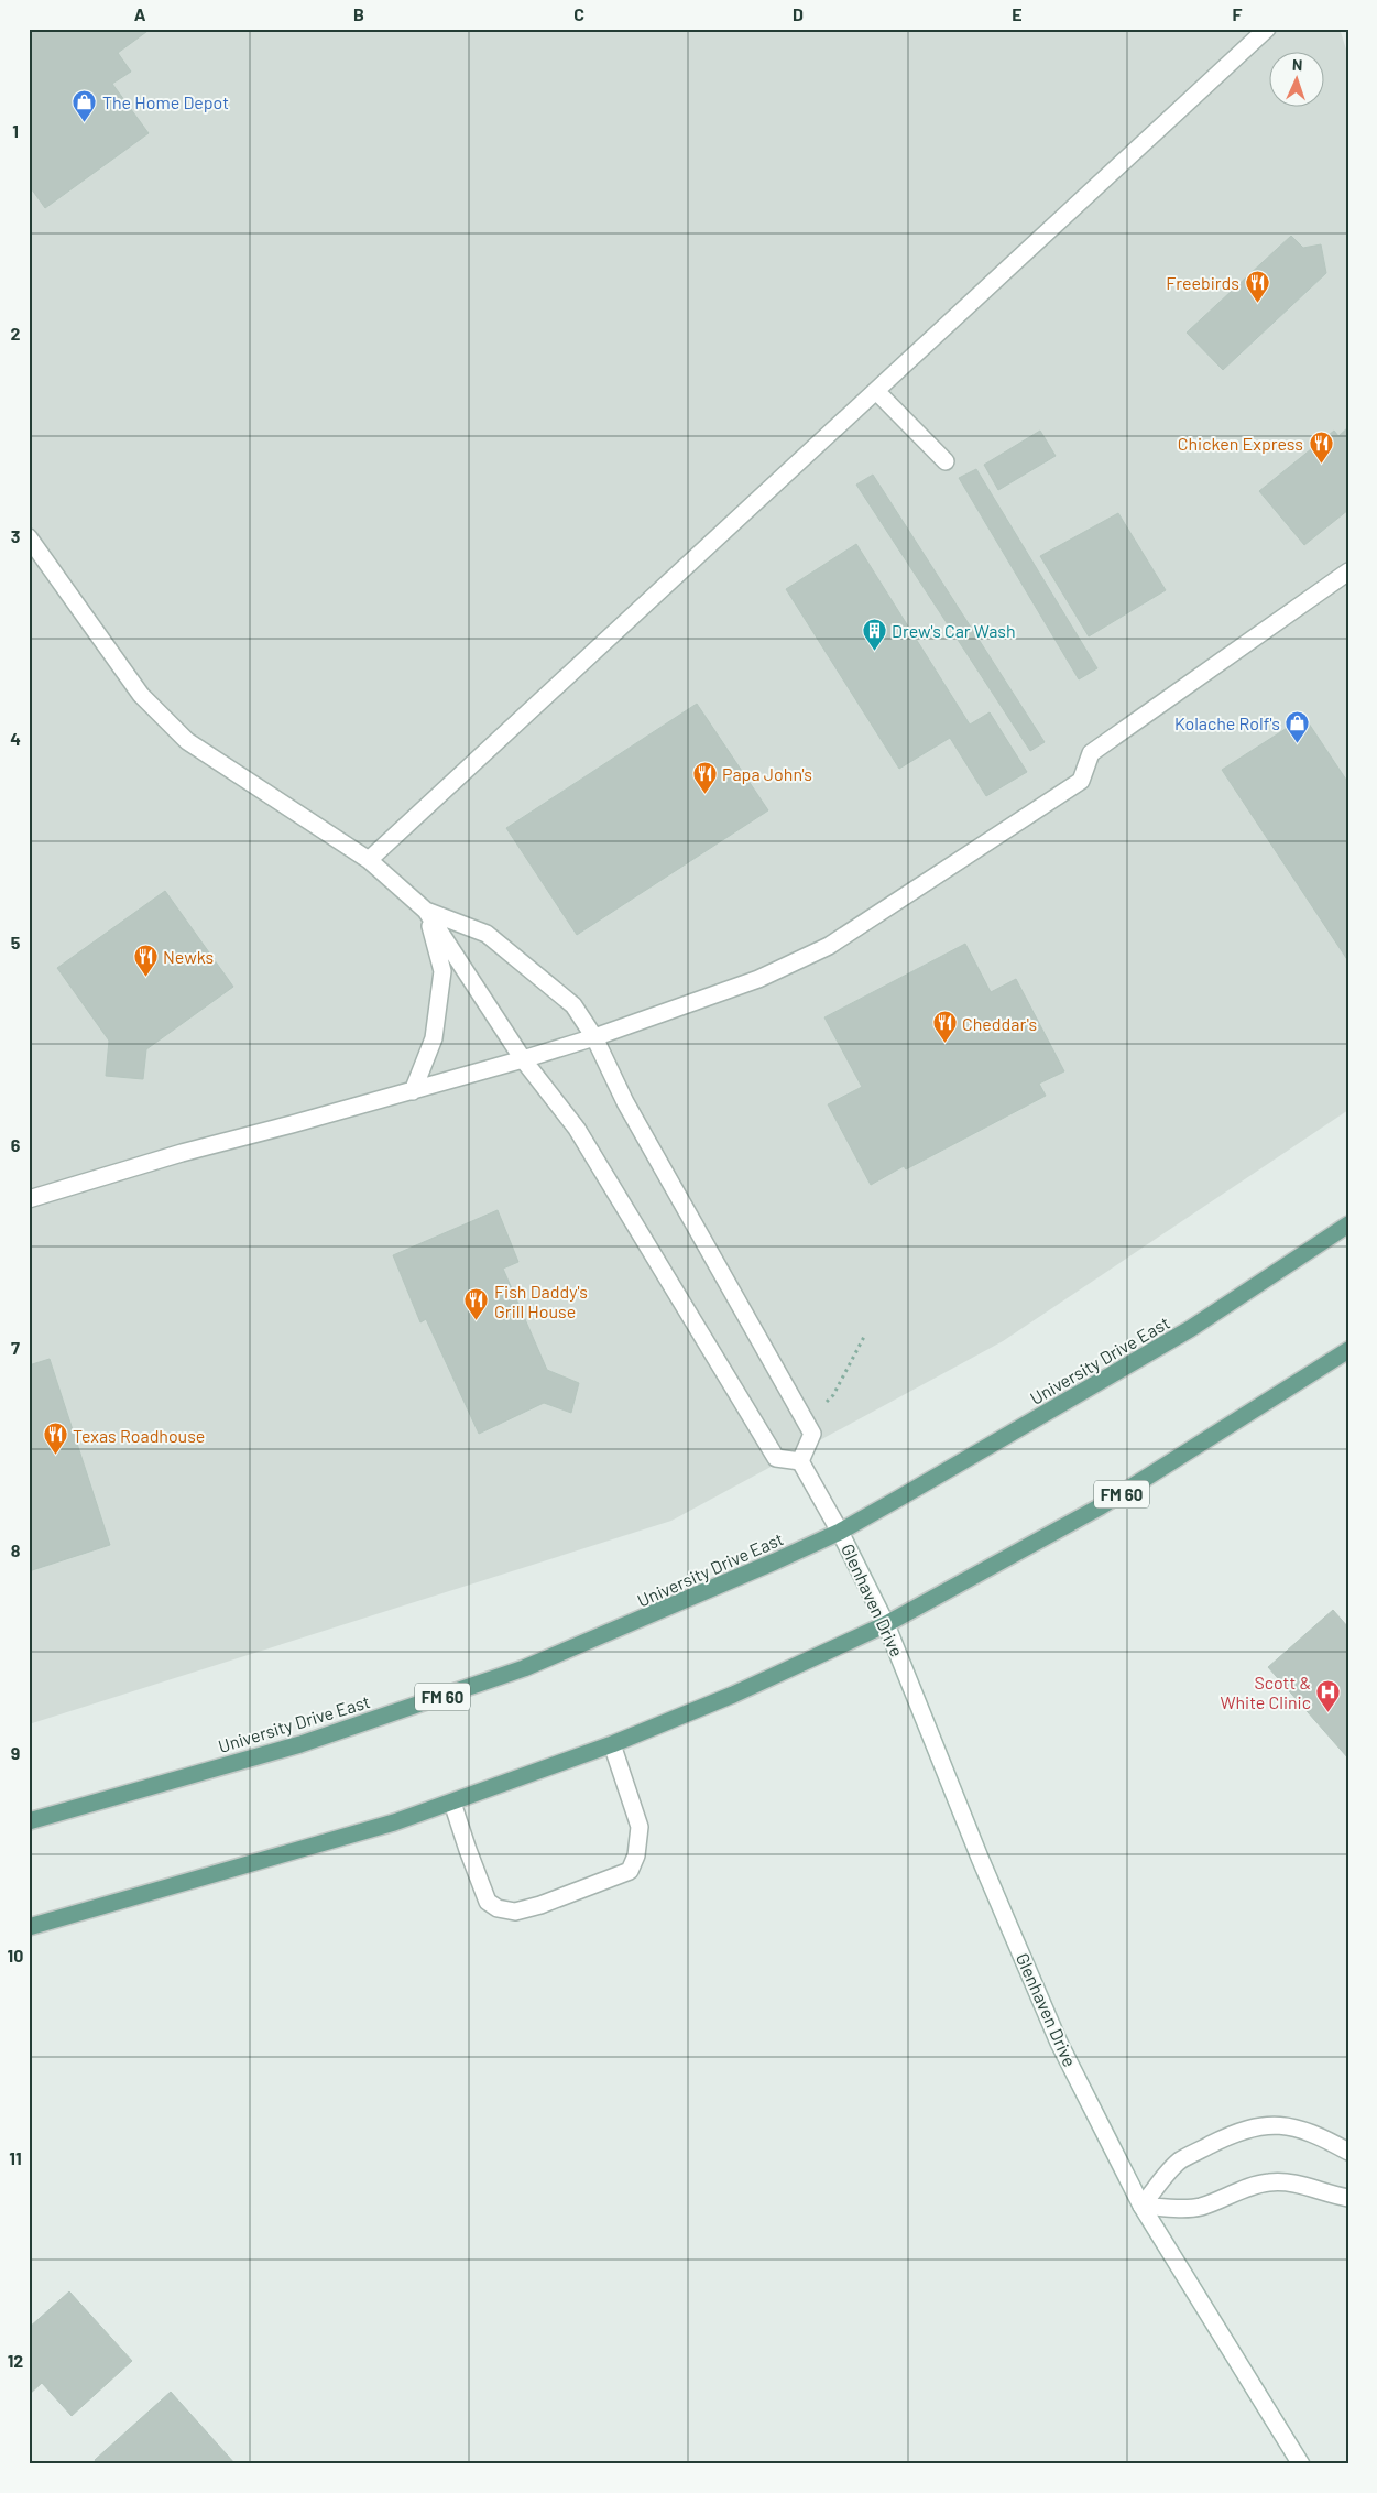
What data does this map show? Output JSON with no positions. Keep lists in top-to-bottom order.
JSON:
{
  "streets": {
    "main road": ["University Drive East", "FM 60"],
    "street": ["Glenhaven Drive"]
  },
  "crossings": [
    ["University Drive East", "Glenhaven Drive"],
    ["FM 60", "Glenhaven Drive"]
  ],
  "places": {
    "shop": ["The Home Depot", "Kolache Rolf's"],
    "restaurant": [
      "Freebirds",
      "Chicken Express",
      "Papa John's",
      "Newks",
      "Cheddar's",
      "Fish Daddy's Grill House",
      "Texas Roadhouse"
    ],
    "building": ["Drew's Car Wash"],
    "hospital": ["Scott & White Clinic"]
  },
  "north": "top",
  "grid": {
    "columns": [
      "A",
      "B",
      "C",
      "D",
      "E",
      "F"
    ],
    "rows": [
      "1",
      "2",
      "3",
      "4",
      "5",
      "6",
      "7",
      "8",
      "9",
      "10",
      "11",
      "12"
    ]
  }
}
